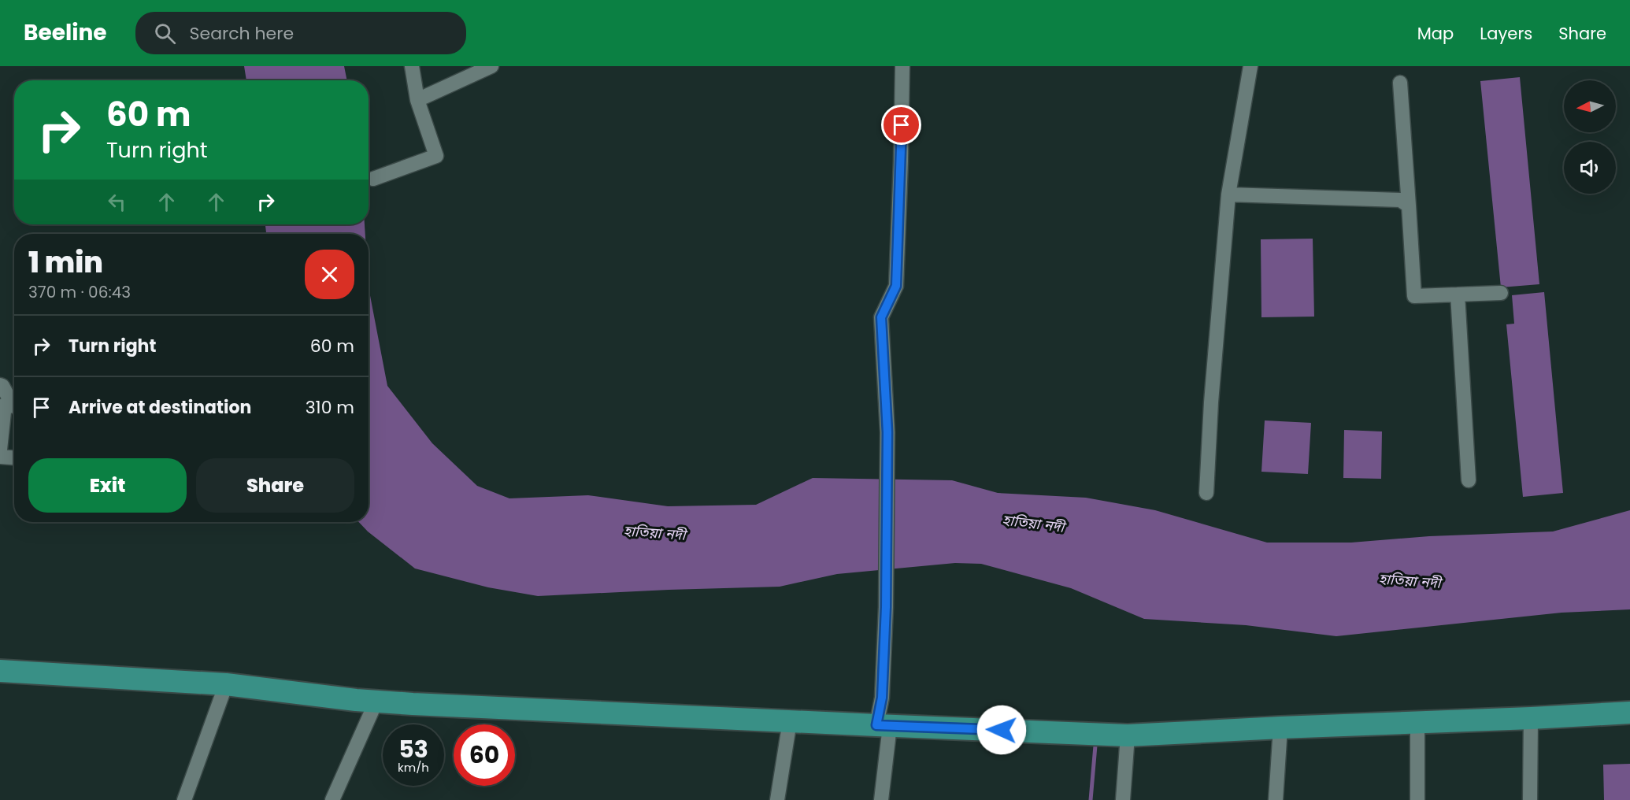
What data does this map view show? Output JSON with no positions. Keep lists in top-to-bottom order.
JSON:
{
  "water": ["হাতিয়া নদী"],
  "north": "left",
  "page": {
    "header": "Beeline",
    "search": "Search here",
    "nav": ["Map", "Layers", "Share"],
    "turn": ["60 m", "Turn right"],
    "heading": ["1 min", "370 m · 06:43"],
    "list": [
      {
        "name": "Turn right",
        "value": "60 m"
      },
      {
        "name": "Arrive at destination",
        "value": "310 m"
      }
    ],
    "buttons": ["Exit", "Share"],
    "speed": "53 km/h",
    "limit": "60"
  }
}
